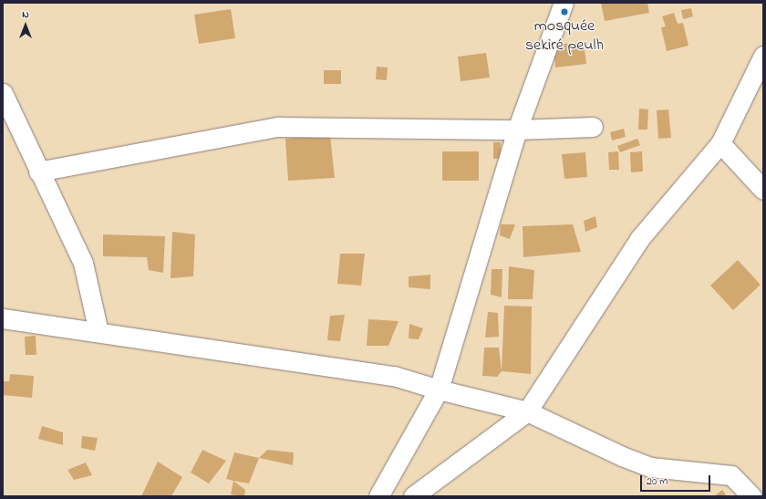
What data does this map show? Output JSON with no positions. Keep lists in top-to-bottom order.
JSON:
{
  "places": ["mosquée sekiré peulh"],
  "scale_bar": "20 m",
  "north": "top"
}
